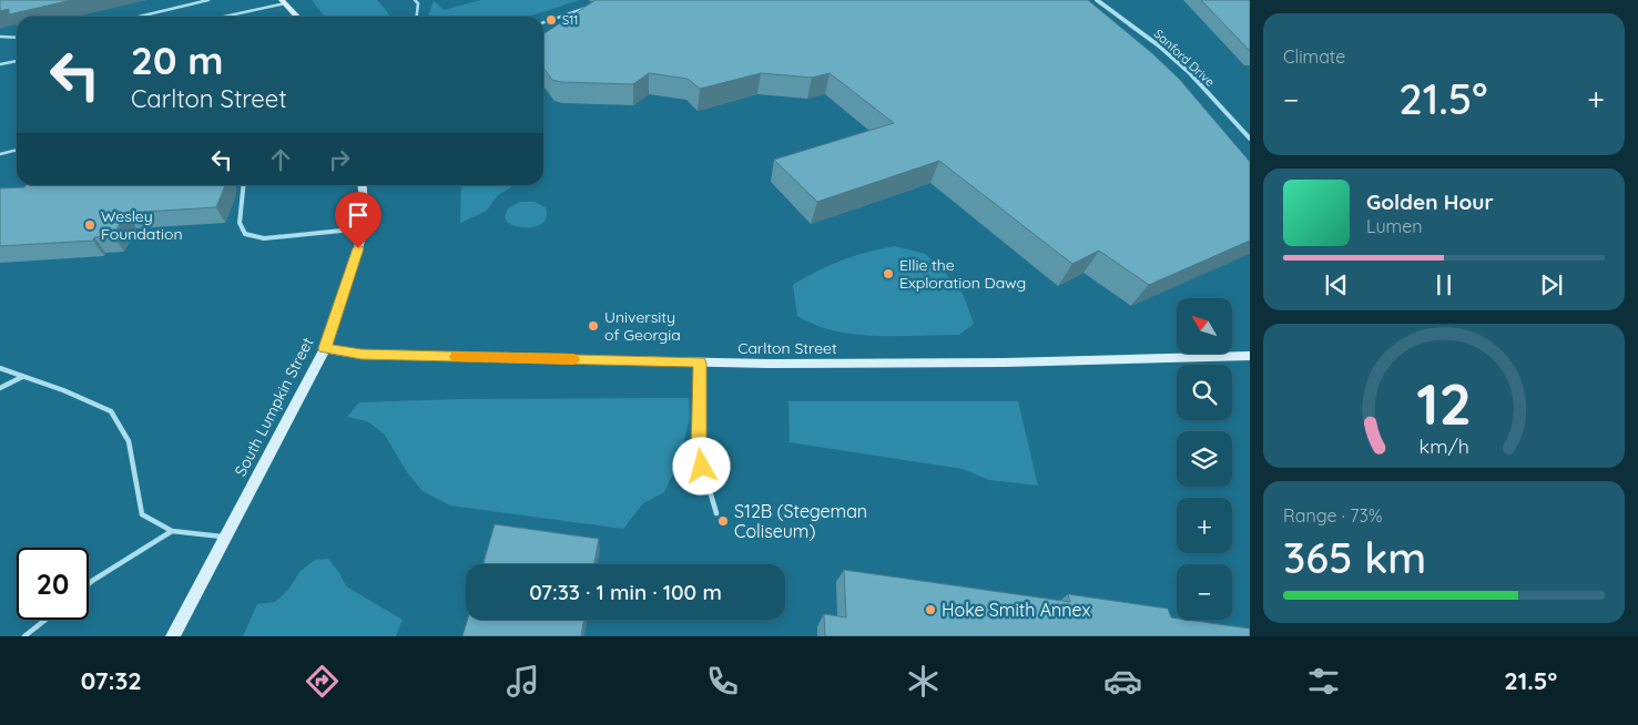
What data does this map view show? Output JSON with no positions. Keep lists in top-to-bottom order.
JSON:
{
  "streets": {
    "street": ["Sanford Drive", "Carlton Street", "South Lumpkin Street"]
  },
  "crossings": [
    ["Carlton Street", "South Lumpkin Street"]
  ],
  "places": [
    "S11",
    "Wesley Foundation",
    "Ellie the Exploration Dawg",
    "University of Georgia",
    "S12B (Stegeman Coliseum)",
    "Hoke Smith Annex"
  ],
  "north": "top left",
  "page": {
    "tile": [
      "Climate",
      ["Range · 73%", "365 km"]
    ],
    "turn": ["20 m", "Carlton Street"],
    "heat": ["−", "21.5°", "+"],
    "song": ["Golden Hour", "Lumen"],
    "map_buttons": ["+", "−"],
    "limit": "20",
    "trip": "07:33 · 1 min · 100 m",
    "tabs": ["07:32", "21.5°"],
    "gauge": ["12", "km/h"]
  }
}
